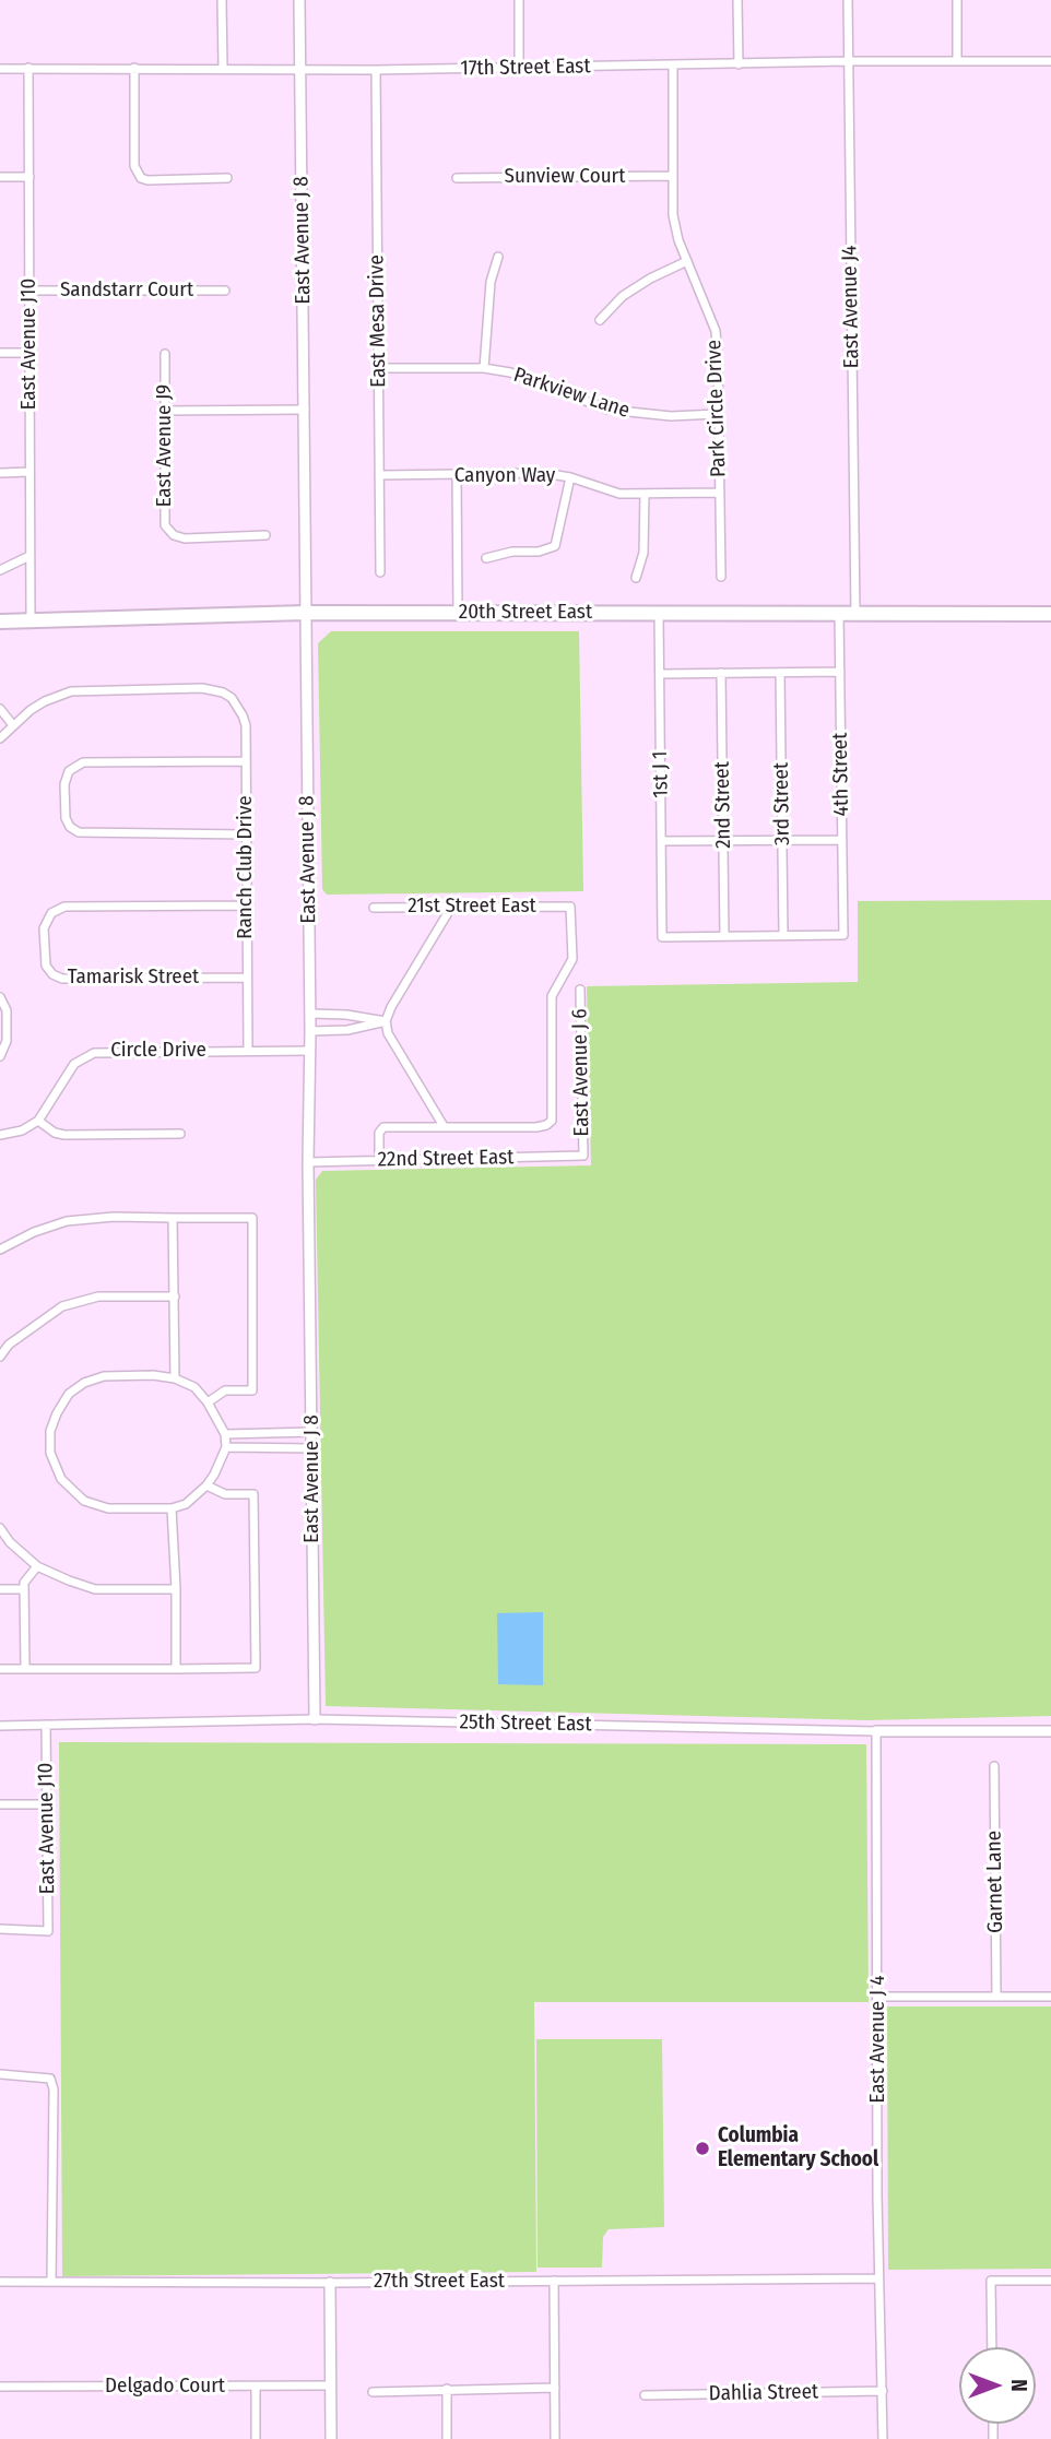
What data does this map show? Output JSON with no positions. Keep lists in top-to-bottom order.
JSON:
{
  "streets": {
    "main road": ["20th Street East"],
    "street": [
      "17th Street East",
      "Sunview Court",
      "East Avenue J 8",
      "Sandstarr Court",
      "East Avenue J4",
      "East Mesa Drive",
      "East Avenue J10",
      "Parkview Lane",
      "Park Circle Drive",
      "East Avenue J9",
      "Canyon Way",
      "1st J 1",
      "4th Street",
      "3rd Street",
      "2nd Street",
      "Ranch Club Drive",
      "21st Street East",
      "Tamarisk Street",
      "Circle Drive",
      "East Avenue J 6",
      "22nd Street East",
      "25th Street East",
      "Garnet Lane",
      "East Avenue J 4",
      "27th Street East",
      "Delgado Court",
      "Dahlia Street"
    ]
  },
  "crossings": [
    ["17th Street East", "East Avenue J 8"],
    ["17th Street East", "East Avenue J4"],
    ["17th Street East", "East Mesa Drive"],
    ["17th Street East", "East Avenue J10"],
    ["17th Street East", "Park Circle Drive"],
    ["Sunview Court", "Park Circle Drive"],
    ["East Avenue J 8", "20th Street East"],
    ["East Avenue J 8", "Circle Drive"],
    ["East Avenue J 8", "22nd Street East"],
    ["East Avenue J 8", "25th Street East"],
    ["Sandstarr Court", "East Avenue J10"],
    ["East Avenue J4", "20th Street East"],
    ["East Mesa Drive", "Parkview Lane"],
    ["East Mesa Drive", "Canyon Way"],
    ["East Avenue J10", "20th Street East"],
    ["East Avenue J10", "25th Street East"],
    ["Parkview Lane", "Park Circle Drive"],
    ["Park Circle Drive", "Canyon Way"],
    ["20th Street East", "1st J 1"],
    ["20th Street East", "4th Street"],
    ["1st J 1", "2nd Street"],
    ["4th Street", "3rd Street"],
    ["Ranch Club Drive", "Tamarisk Street"],
    ["Ranch Club Drive", "Circle Drive"],
    ["East Avenue J 6", "22nd Street East"],
    ["25th Street East", "East Avenue J 4"],
    ["East Avenue J 4", "27th Street East"],
    ["East Avenue J 4", "Dahlia Street"]
  ],
  "places": ["Columbia Elementary School"],
  "north": "right"
}
